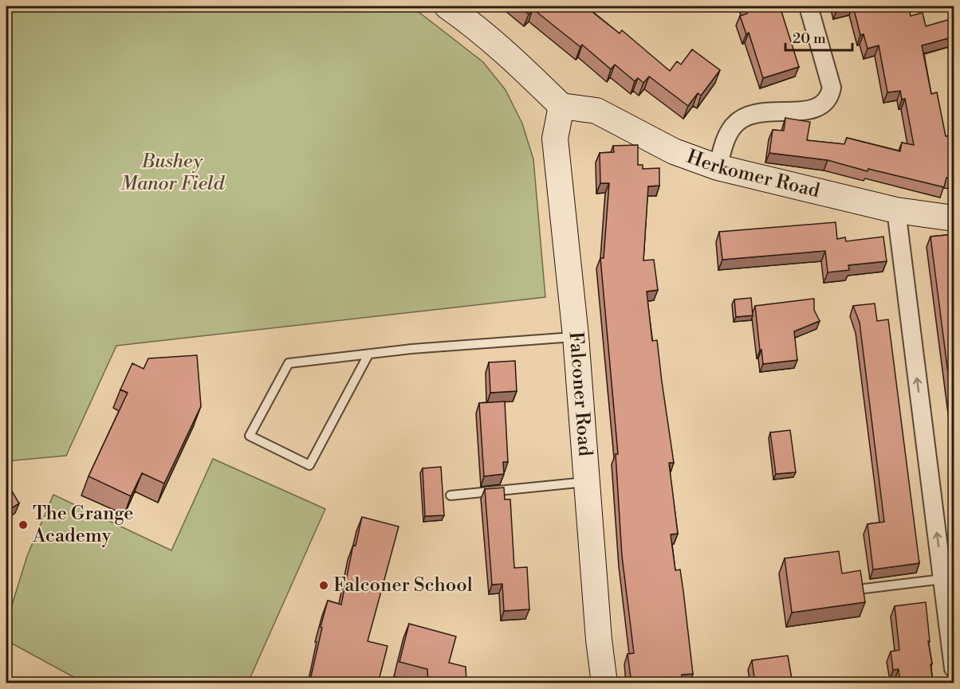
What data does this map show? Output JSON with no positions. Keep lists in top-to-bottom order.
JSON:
{
  "streets": {
    "street": ["Herkomer Road", "Falconer Road"]
  },
  "crossings": [
    ["Herkomer Road", "Falconer Road"]
  ],
  "parks": ["Bushey Manor Field"],
  "places": ["The Grange Academy", "Falconer School"],
  "scale_bar": "20 m"
}
